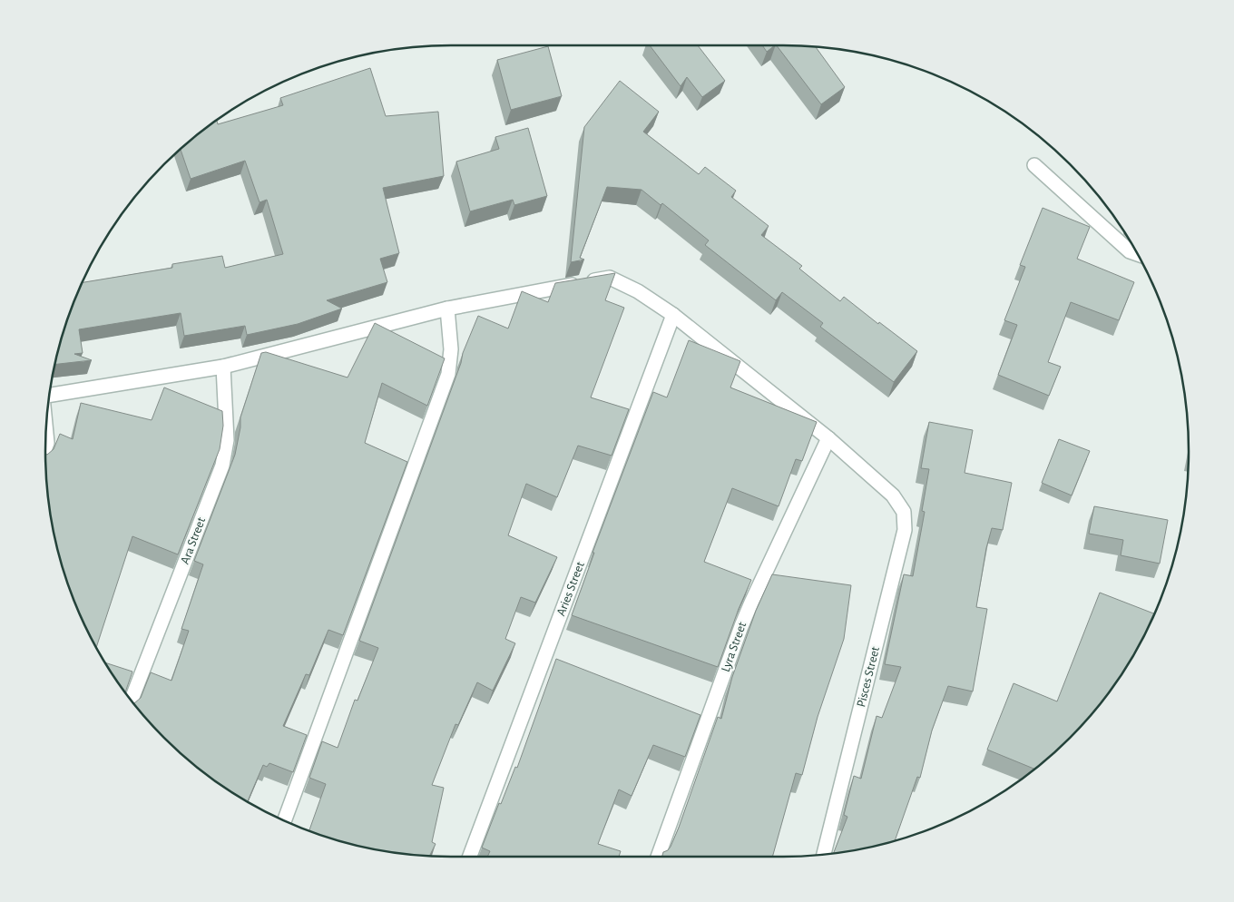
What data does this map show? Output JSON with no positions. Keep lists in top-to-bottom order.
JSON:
{
  "streets": {
    "street": [
      "Ara Street",
      "Aries Street",
      "Lyra Street",
      "Pisces Street"
    ]
  },
  "crossings": [
    ["Ara Street", "Pisces Street"],
    ["Aries Street", "Pisces Street"],
    ["Lyra Street", "Pisces Street"]
  ]
}
